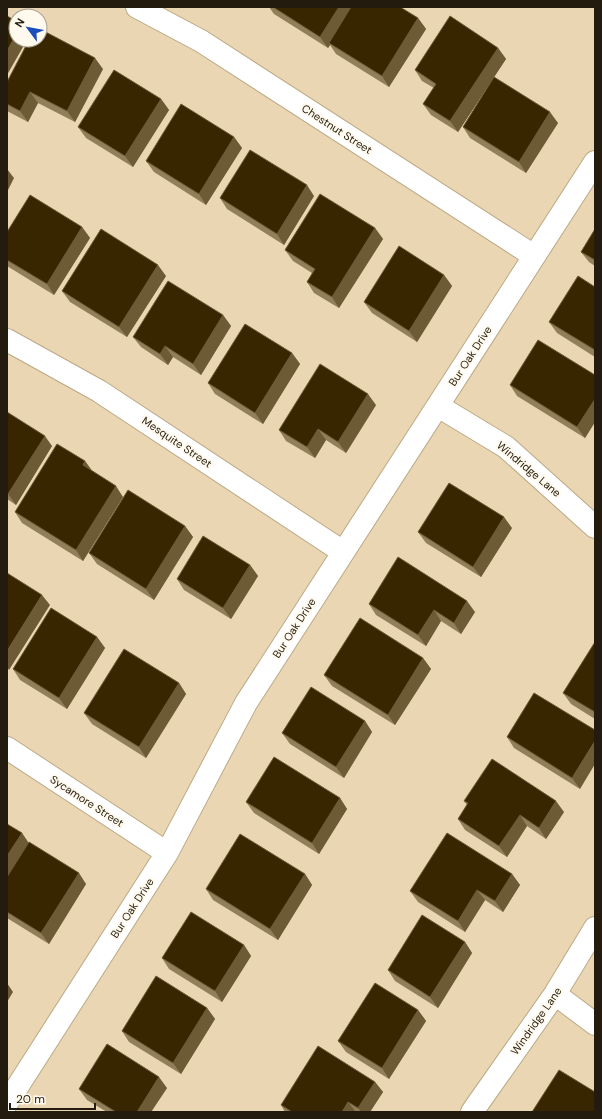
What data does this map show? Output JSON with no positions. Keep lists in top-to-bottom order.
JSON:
{
  "streets": {
    "street": [
      "Chestnut Street",
      "Bur Oak Drive",
      "Mesquite Street",
      "Windridge Lane",
      "Sycamore Street"
    ]
  },
  "crossings": [
    ["Chestnut Street", "Bur Oak Drive"],
    ["Bur Oak Drive", "Mesquite Street"],
    ["Bur Oak Drive", "Windridge Lane"],
    ["Bur Oak Drive", "Sycamore Street"]
  ],
  "scale_bar": "20 m",
  "north": "top left"
}
